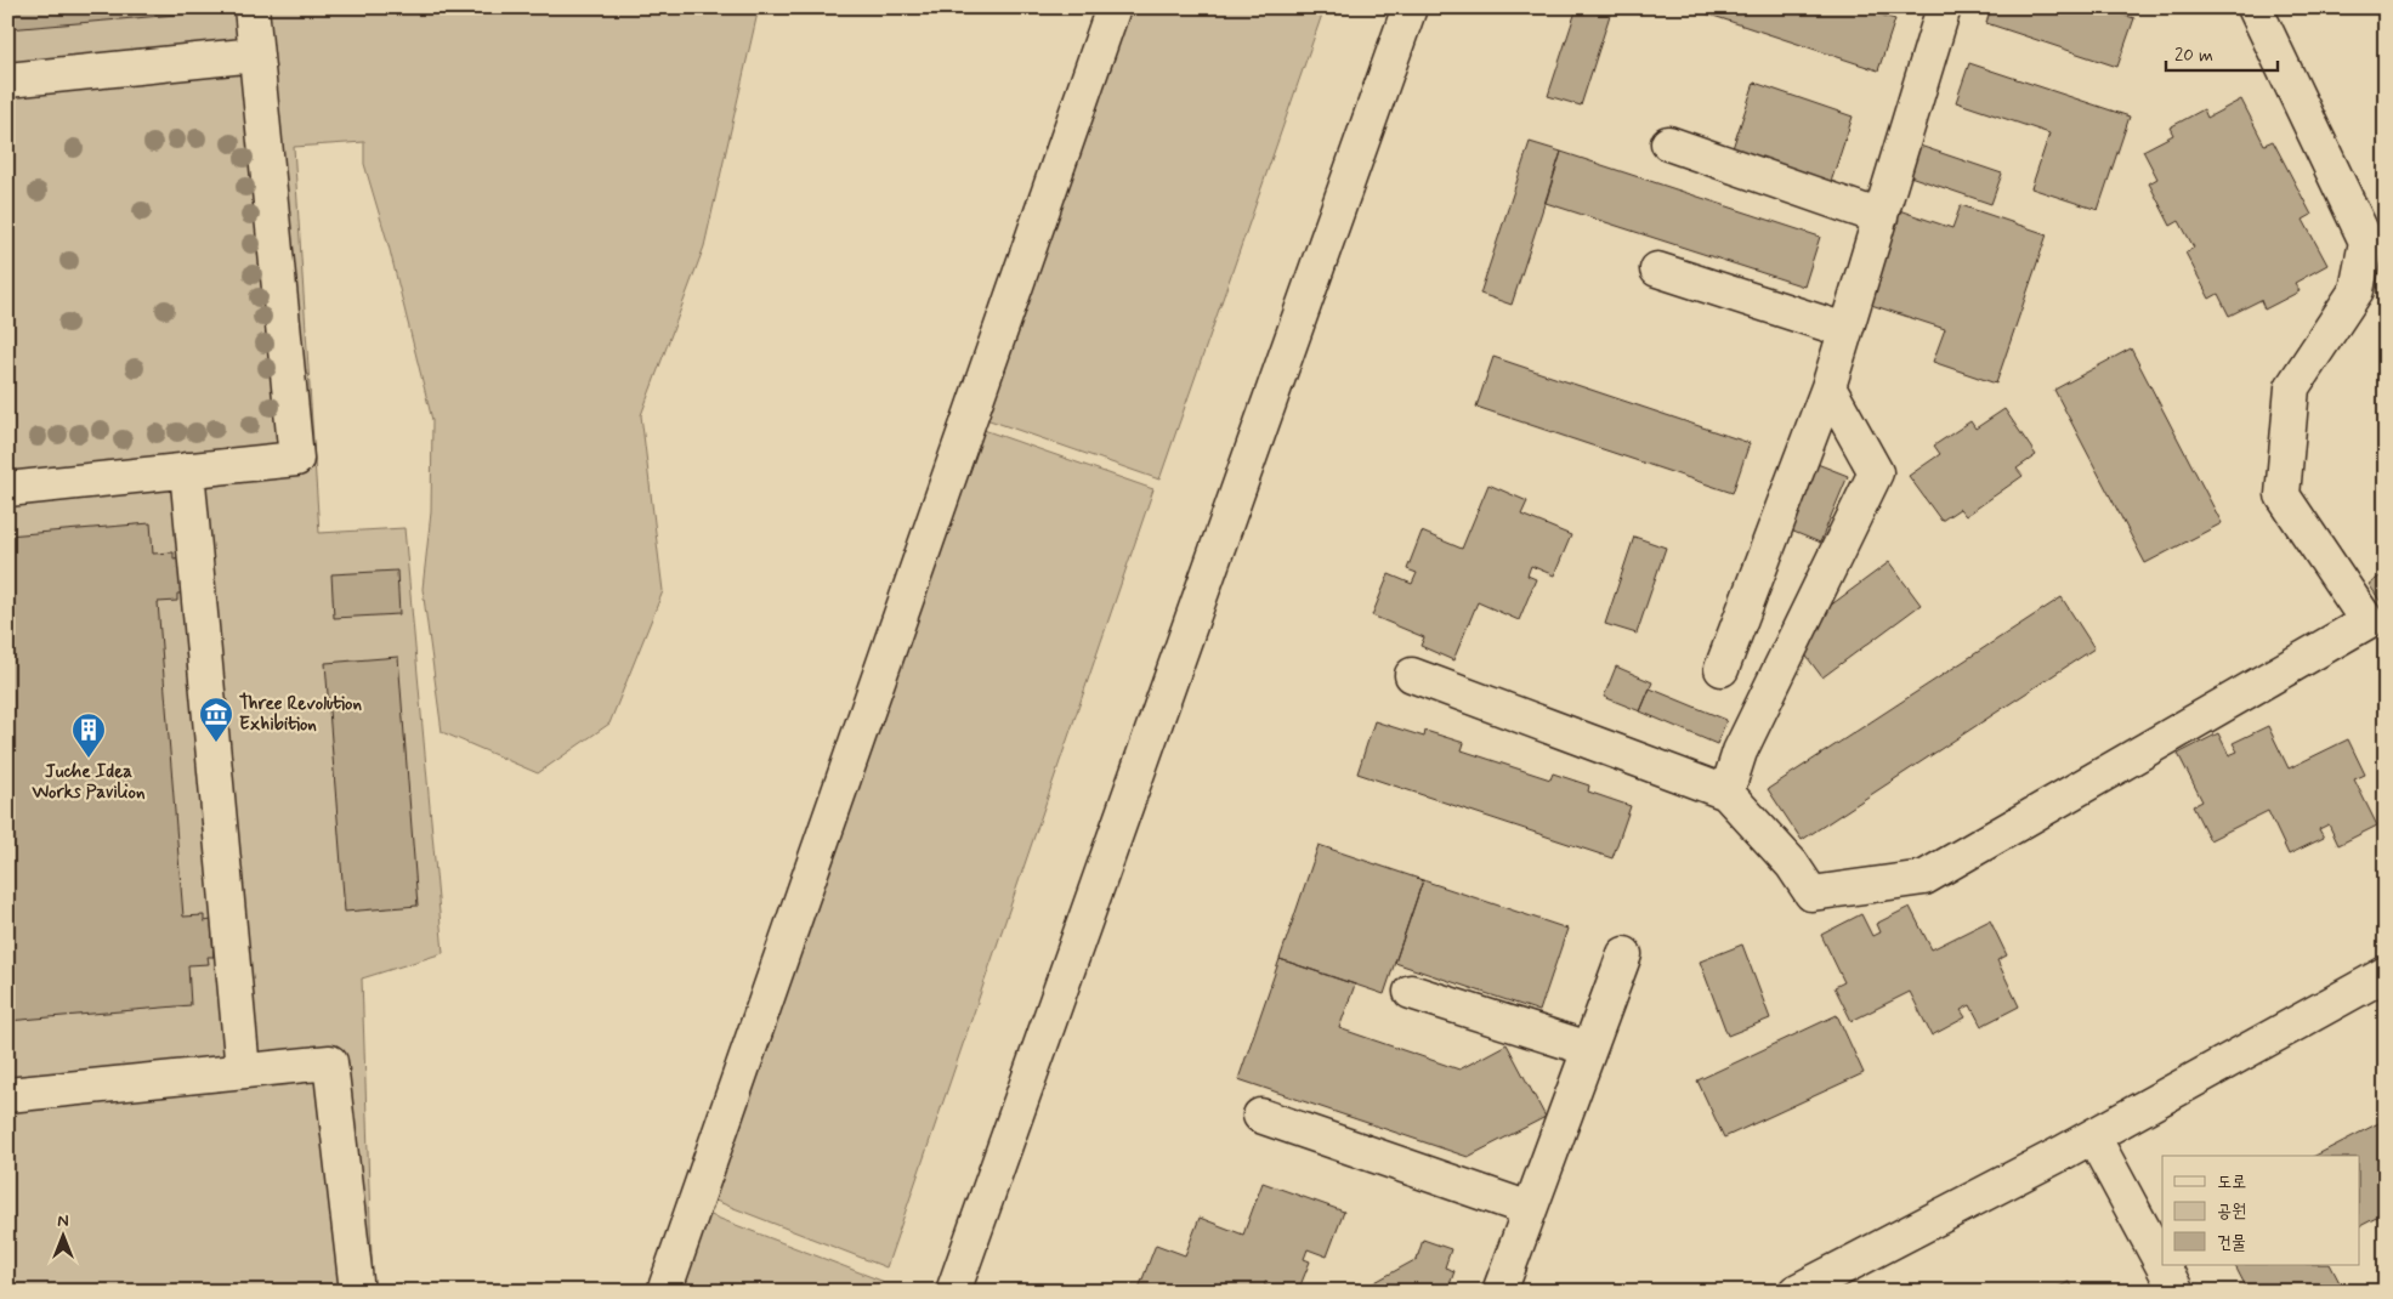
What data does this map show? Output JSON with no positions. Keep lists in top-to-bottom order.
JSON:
{
  "places": {
    "museum": ["Three Revolution Exhibition"],
    "building": ["Juche Idea Works Pavilion"]
  },
  "legend": ["도로", "공원", "건물"],
  "scale_bar": "20 m",
  "north": "top"
}
